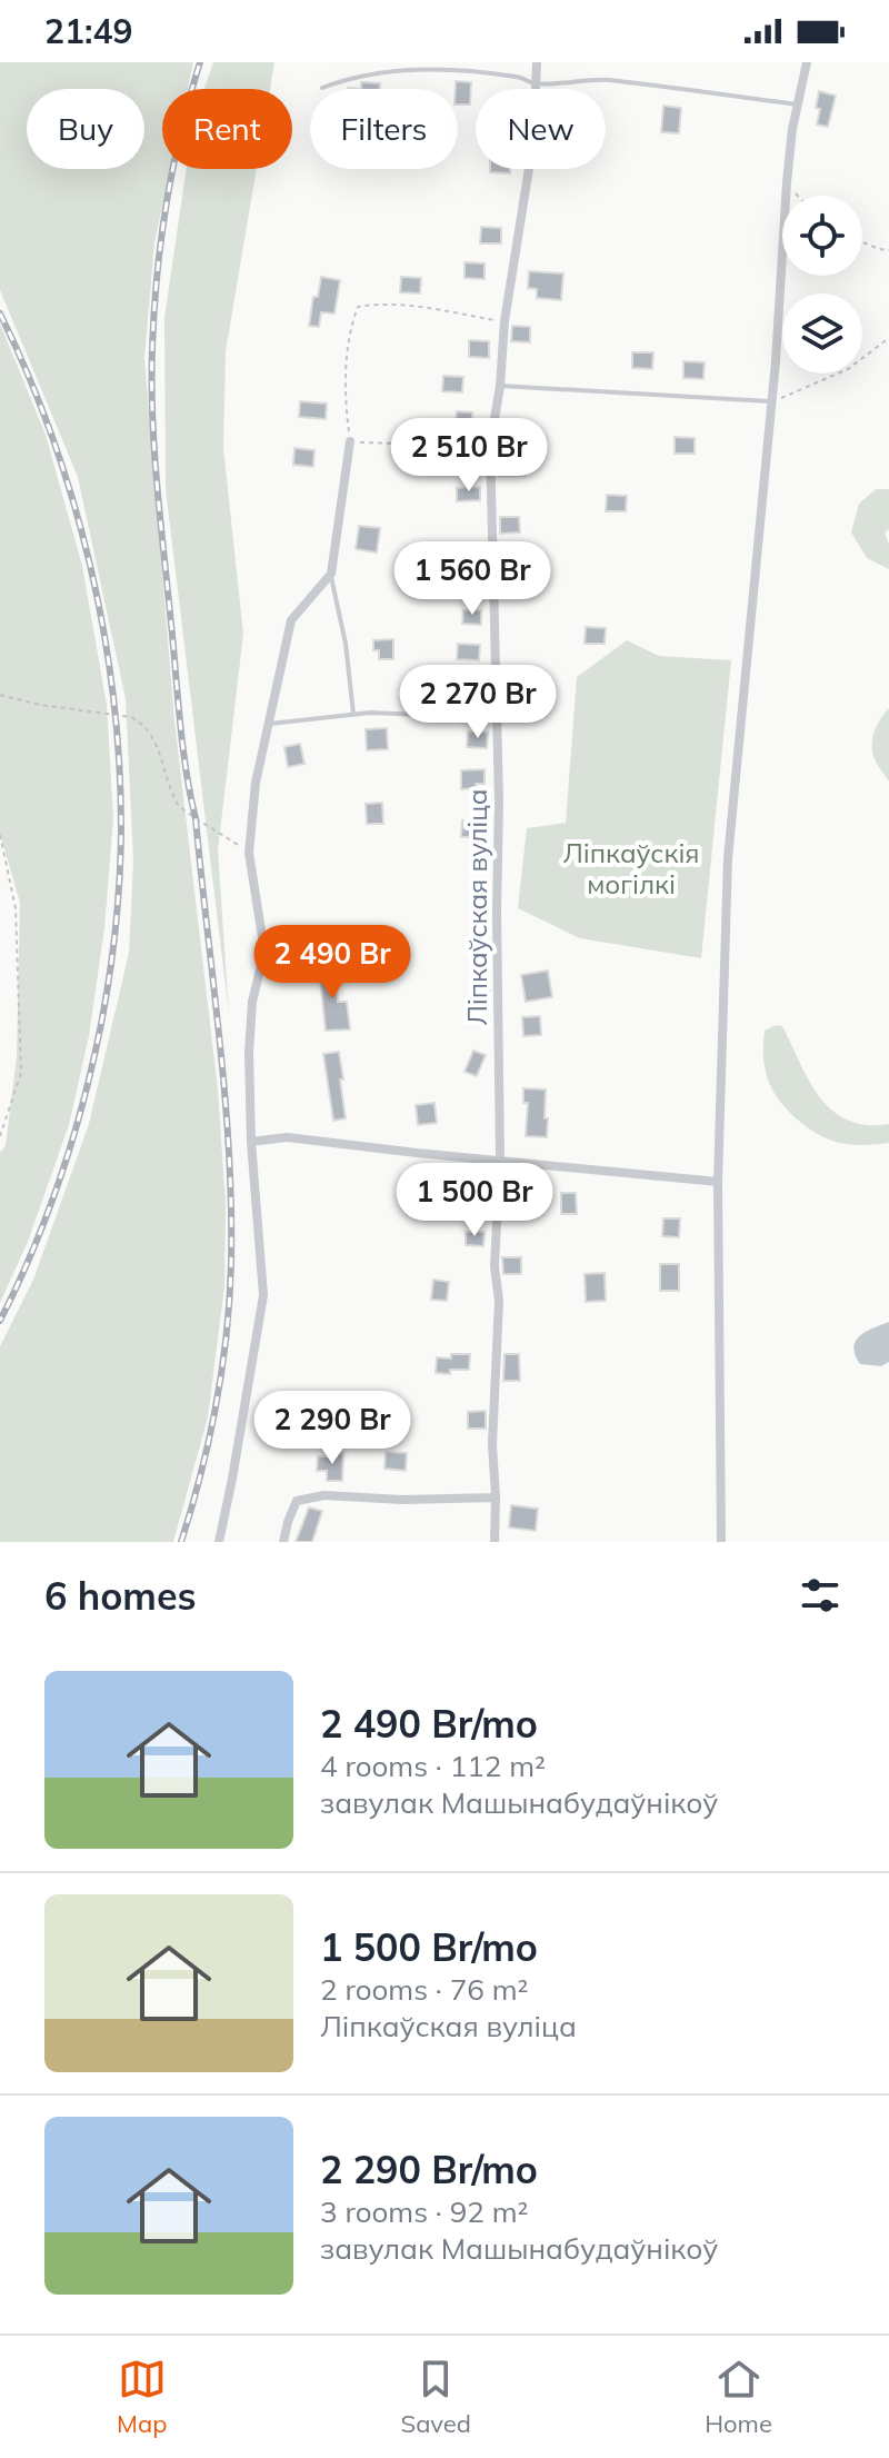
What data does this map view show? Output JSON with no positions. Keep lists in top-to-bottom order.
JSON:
{
  "streets": {
    "street": ["Ліпкаўская вуліца"]
  },
  "parks": ["Ліпкаўскія могілкі"],
  "page": {
    "status": "21:49",
    "chip": [
      "Buy",
      "Rent",
      "Filters",
      "New"
    ],
    "price": [
      "2 510 Br",
      "1 560 Br",
      "2 270 Br",
      "2 490 Br",
      "1 500 Br",
      "2 290 Br"
    ],
    "heading": "6 homes",
    "list": [
      {
        "name": "2 490 Br/mo",
        "note": "4 rooms · 112 m² · завулак Машынабудаўнікоў"
      },
      {
        "name": "1 500 Br/mo",
        "note": "2 rooms · 76 m² · Ліпкаўская вуліца"
      },
      {
        "name": "2 290 Br/mo",
        "note": "3 rooms · 92 m² · завулак Машынабудаўнікоў"
      }
    ],
    "tabs": ["Map", "Saved", "Home"]
  }
}
